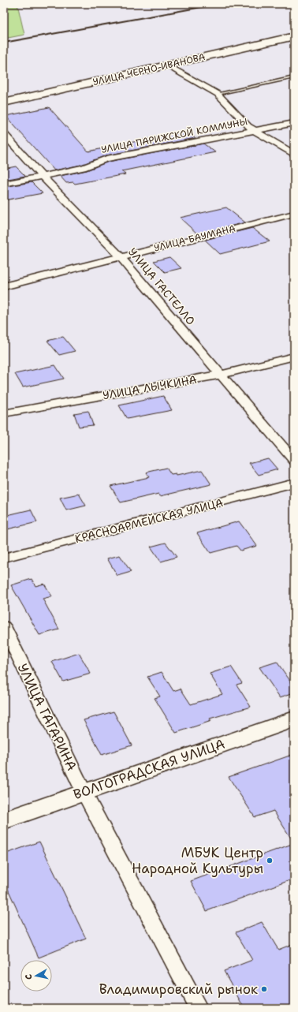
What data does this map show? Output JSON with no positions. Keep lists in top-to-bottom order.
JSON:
{
  "streets": {
    "main road": ["УЛИЦА ЧЕРНО-ИВАНОВА", "ВОЛГОГРАДСКАЯ УЛИЦА"],
    "street": [
      "УЛИЦА ПАРИЖСКОЙ КОММУНЫ",
      "УЛИЦА БАУМАНА",
      "УЛИЦА ГАСТЕЛЛО",
      "УЛИЦА ЛЫЧКИНА",
      "КРАСНОАРМЕЙСКАЯ УЛИЦА",
      "УЛИЦА ГАГАРИНА"
    ]
  },
  "crossings": [
    ["УЛИЦА ПАРИЖСКОЙ КОММУНЫ", "УЛИЦА ГАСТЕЛЛО"],
    ["УЛИЦА БАУМАНА", "УЛИЦА ГАСТЕЛЛО"],
    ["УЛИЦА ГАСТЕЛЛО", "УЛИЦА ЛЫЧКИНА"],
    ["УЛИЦА ГАГАРИНА", "ВОЛГОГРАДСКАЯ УЛИЦА"]
  ],
  "places": ["МБУК Центр Народной Культуры", "Владимировский рынок"],
  "north": "left"
}
